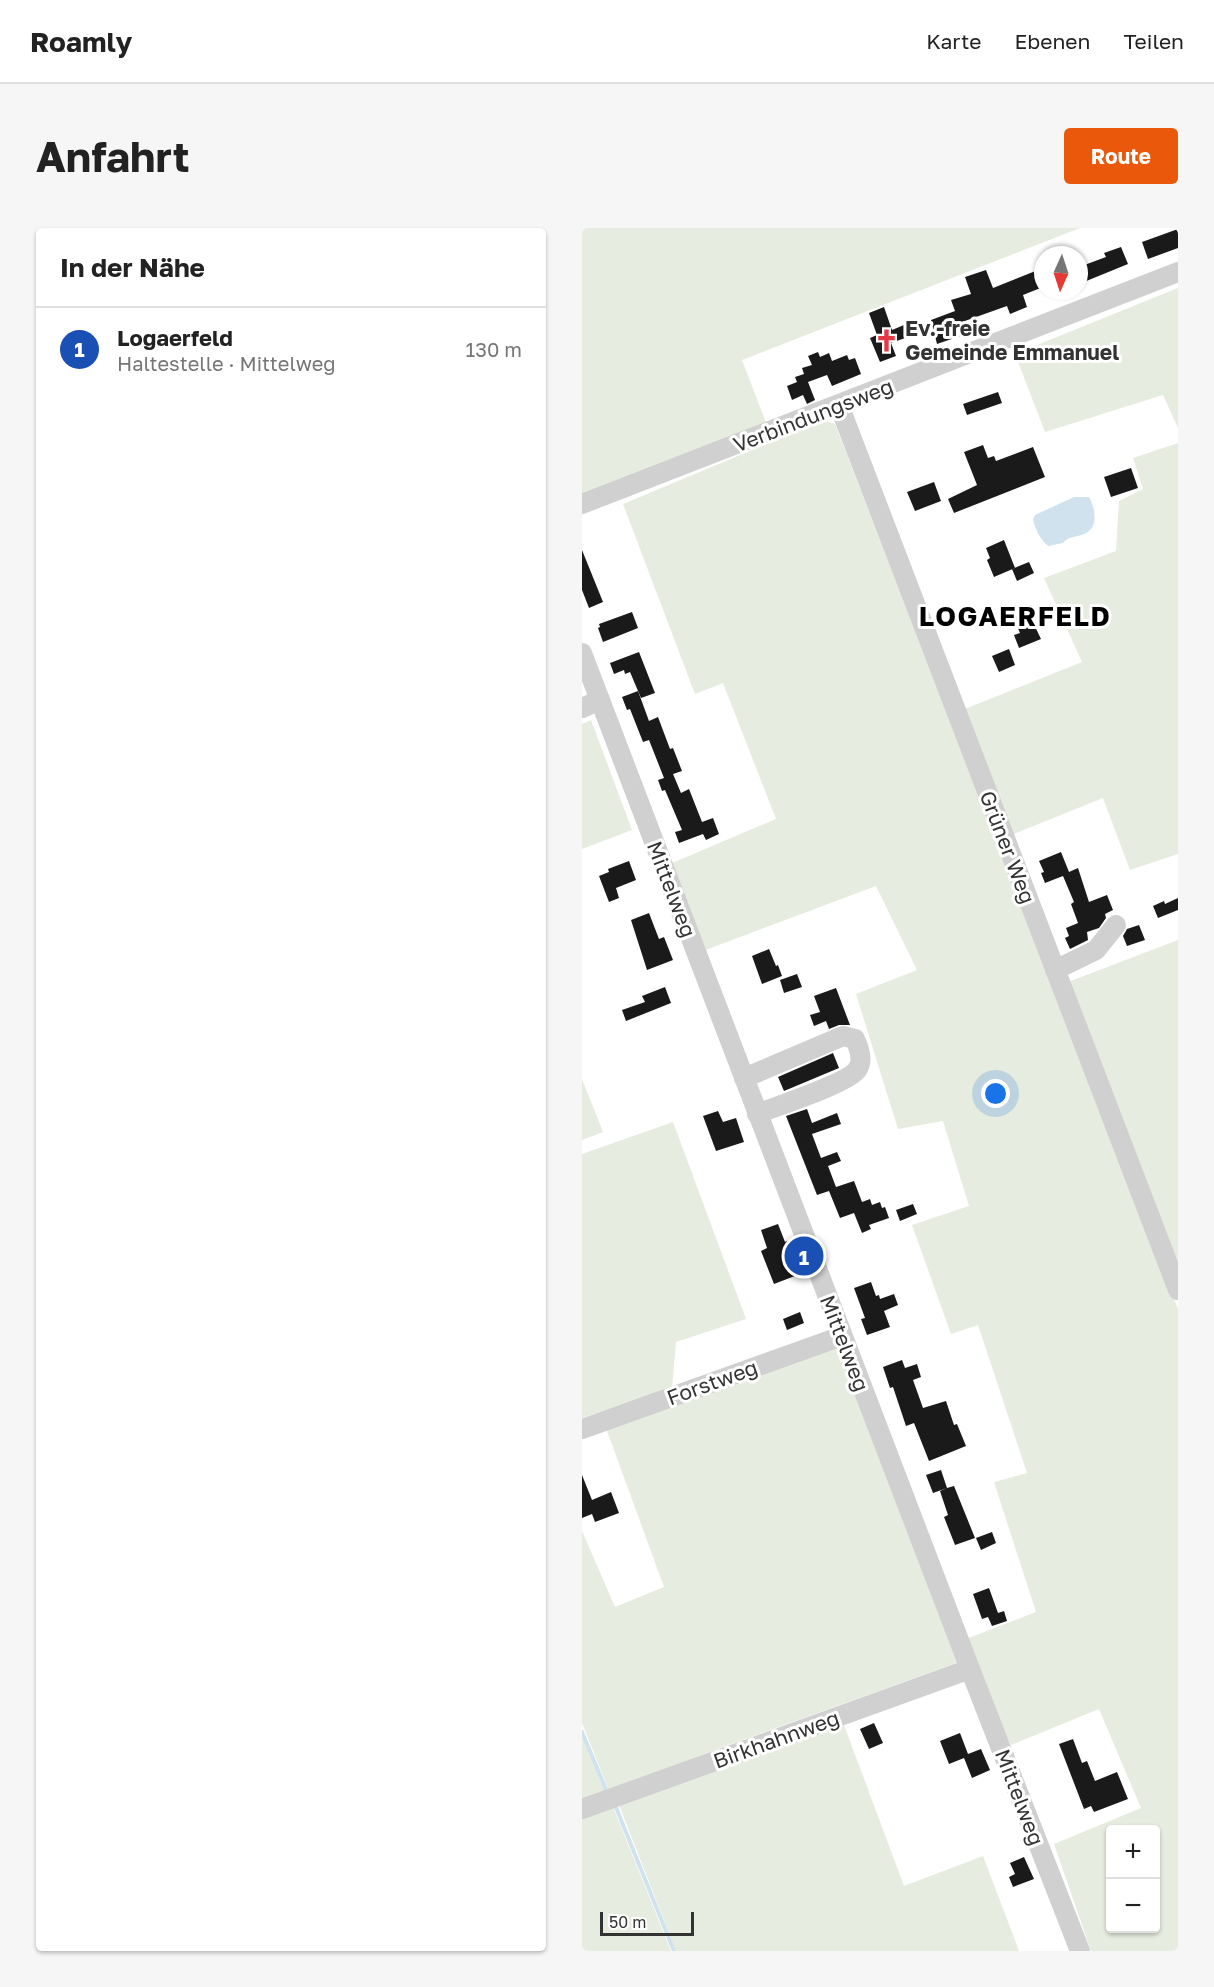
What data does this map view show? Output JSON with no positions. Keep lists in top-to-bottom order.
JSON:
{
  "streets": {
    "street": [
      "Verbindungsweg",
      "Grüner Weg",
      "Mittelweg",
      "Forstweg",
      "Birkhahnweg"
    ]
  },
  "crossings": [
    ["Verbindungsweg", "Grüner Weg"],
    ["Mittelweg", "Forstweg"],
    ["Mittelweg", "Birkhahnweg"]
  ],
  "districts": ["LOGAERFELD"],
  "places": {
    "church": ["Ev.-freie Gemeinde Emmanuel"]
  },
  "scale_bar": "50 m",
  "north": "bottom",
  "page": {
    "header": "Roamly",
    "nav": ["Karte", "Ebenen", "Teilen"],
    "buttons": "Route",
    "title": "Anfahrt",
    "heading": "In der Nähe",
    "list": [
      {
        "mark": "1",
        "name": "Logaerfeld",
        "note": "Haltestelle · Mittelweg",
        "value": "130 m"
      }
    ],
    "pins": "1",
    "map_buttons": ["+", "−"],
    "scale": "50 m"
  }
}
